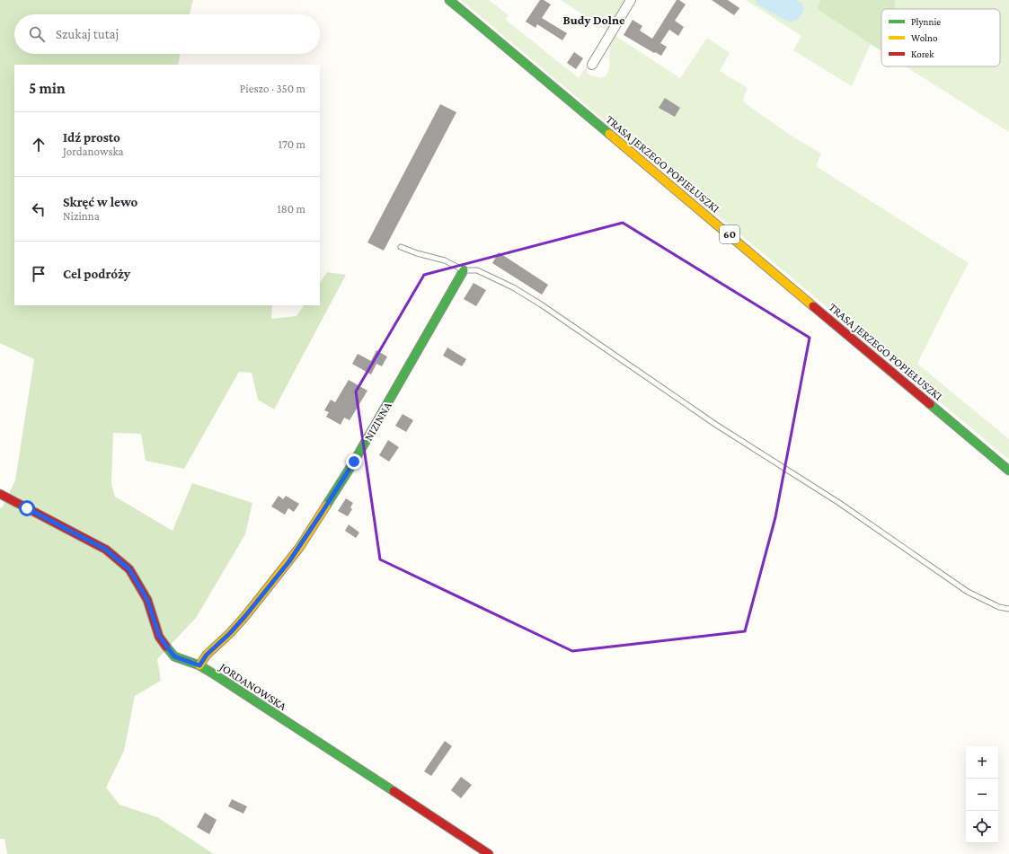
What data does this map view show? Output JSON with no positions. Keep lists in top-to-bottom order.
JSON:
{
  "streets": {
    "street": [
      "TRASA JERZEGO POPIEŁUSZKI",
      "60",
      "NIZINNA",
      "JORDANOWSKA"
    ]
  },
  "crossings": [
    ["NIZINNA", "JORDANOWSKA"]
  ],
  "districts": ["Budy Dolne"],
  "legend": ["Płynnie", "Wolno", "Korek"],
  "page": {
    "search": "Szukaj tutaj",
    "heading": ["5 min", "Pieszo · 350 m"],
    "list": [
      ["Idź prosto", "Jordanowska", "170 m"],
      ["Skręć w lewo", "Nizinna", "180 m"],
      "Cel podróży"
    ],
    "map_buttons": ["+", "−"]
  }
}
